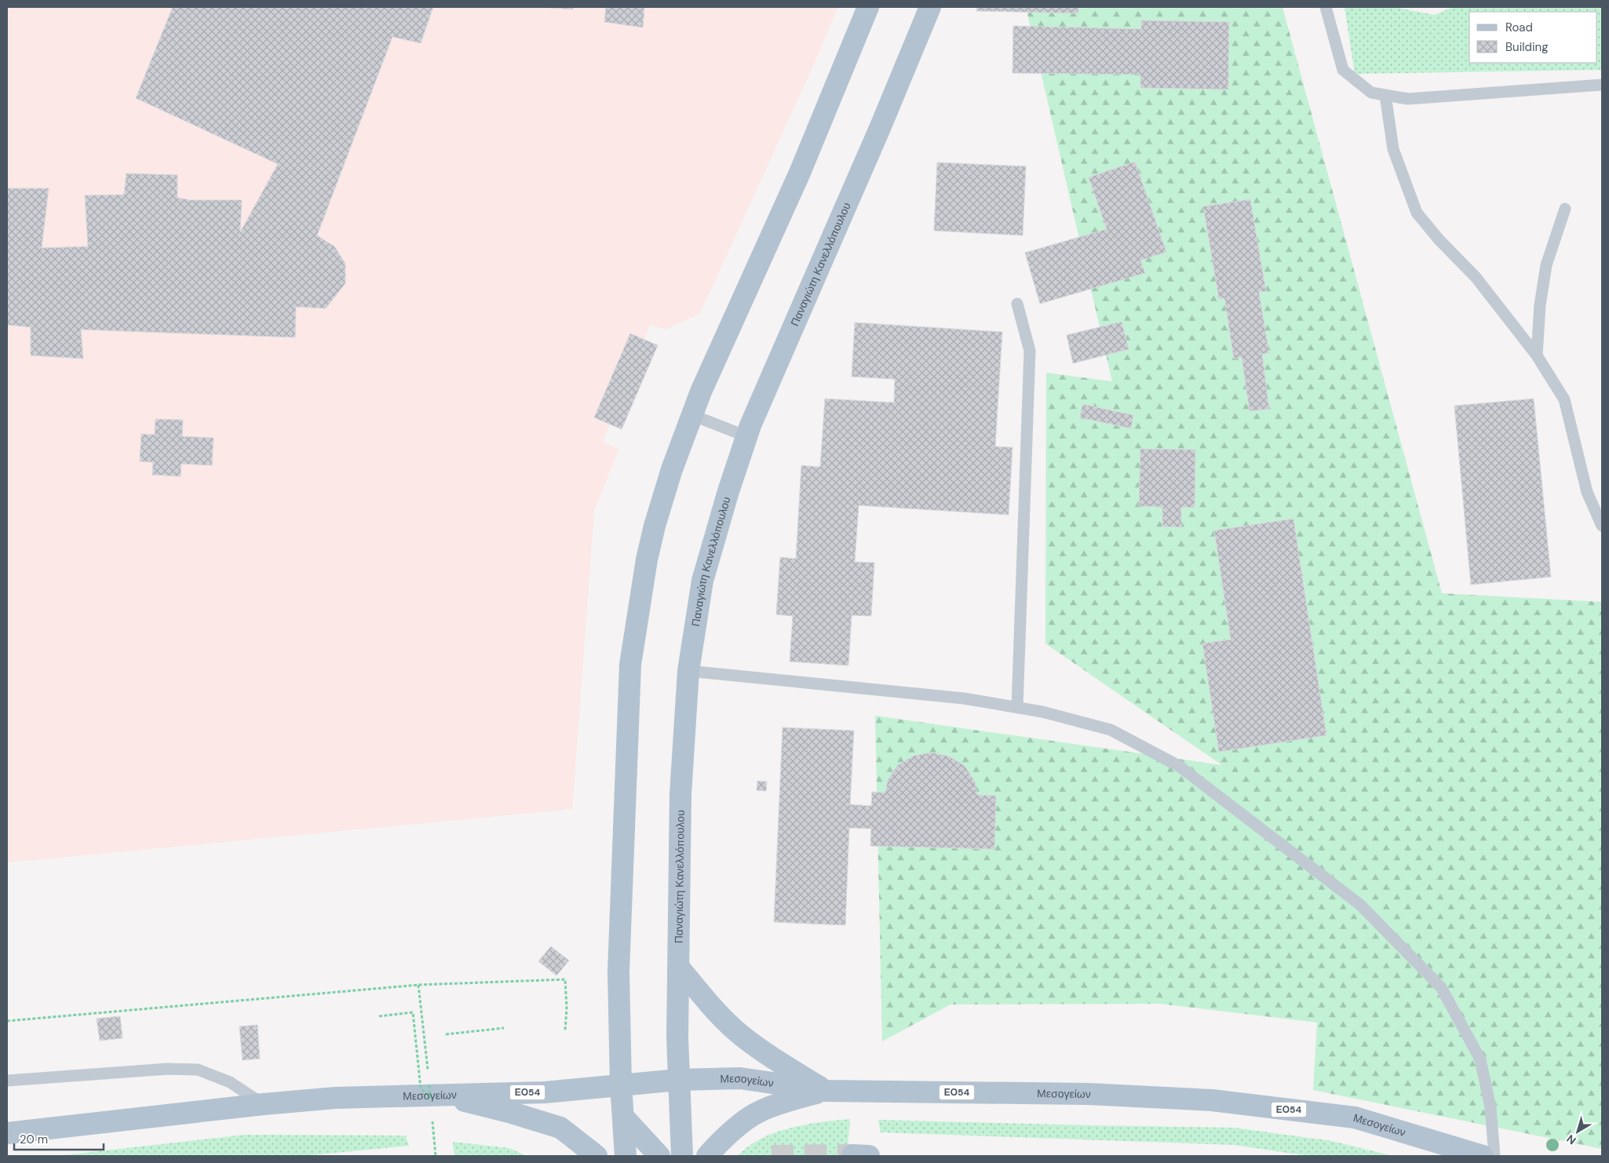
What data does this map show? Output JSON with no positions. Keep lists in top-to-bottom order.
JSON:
{
  "streets": {
    "main road": ["Παναγιώτη Κανελλόπουλου", "Μεσογείων", "ΕΟ54"]
  },
  "crossings": [
    ["Παναγιώτη Κανελλόπουλου", "Μεσογείων"]
  ],
  "legend": ["Road", "Building"],
  "scale_bar": "20 m",
  "north": "bottom left"
}
